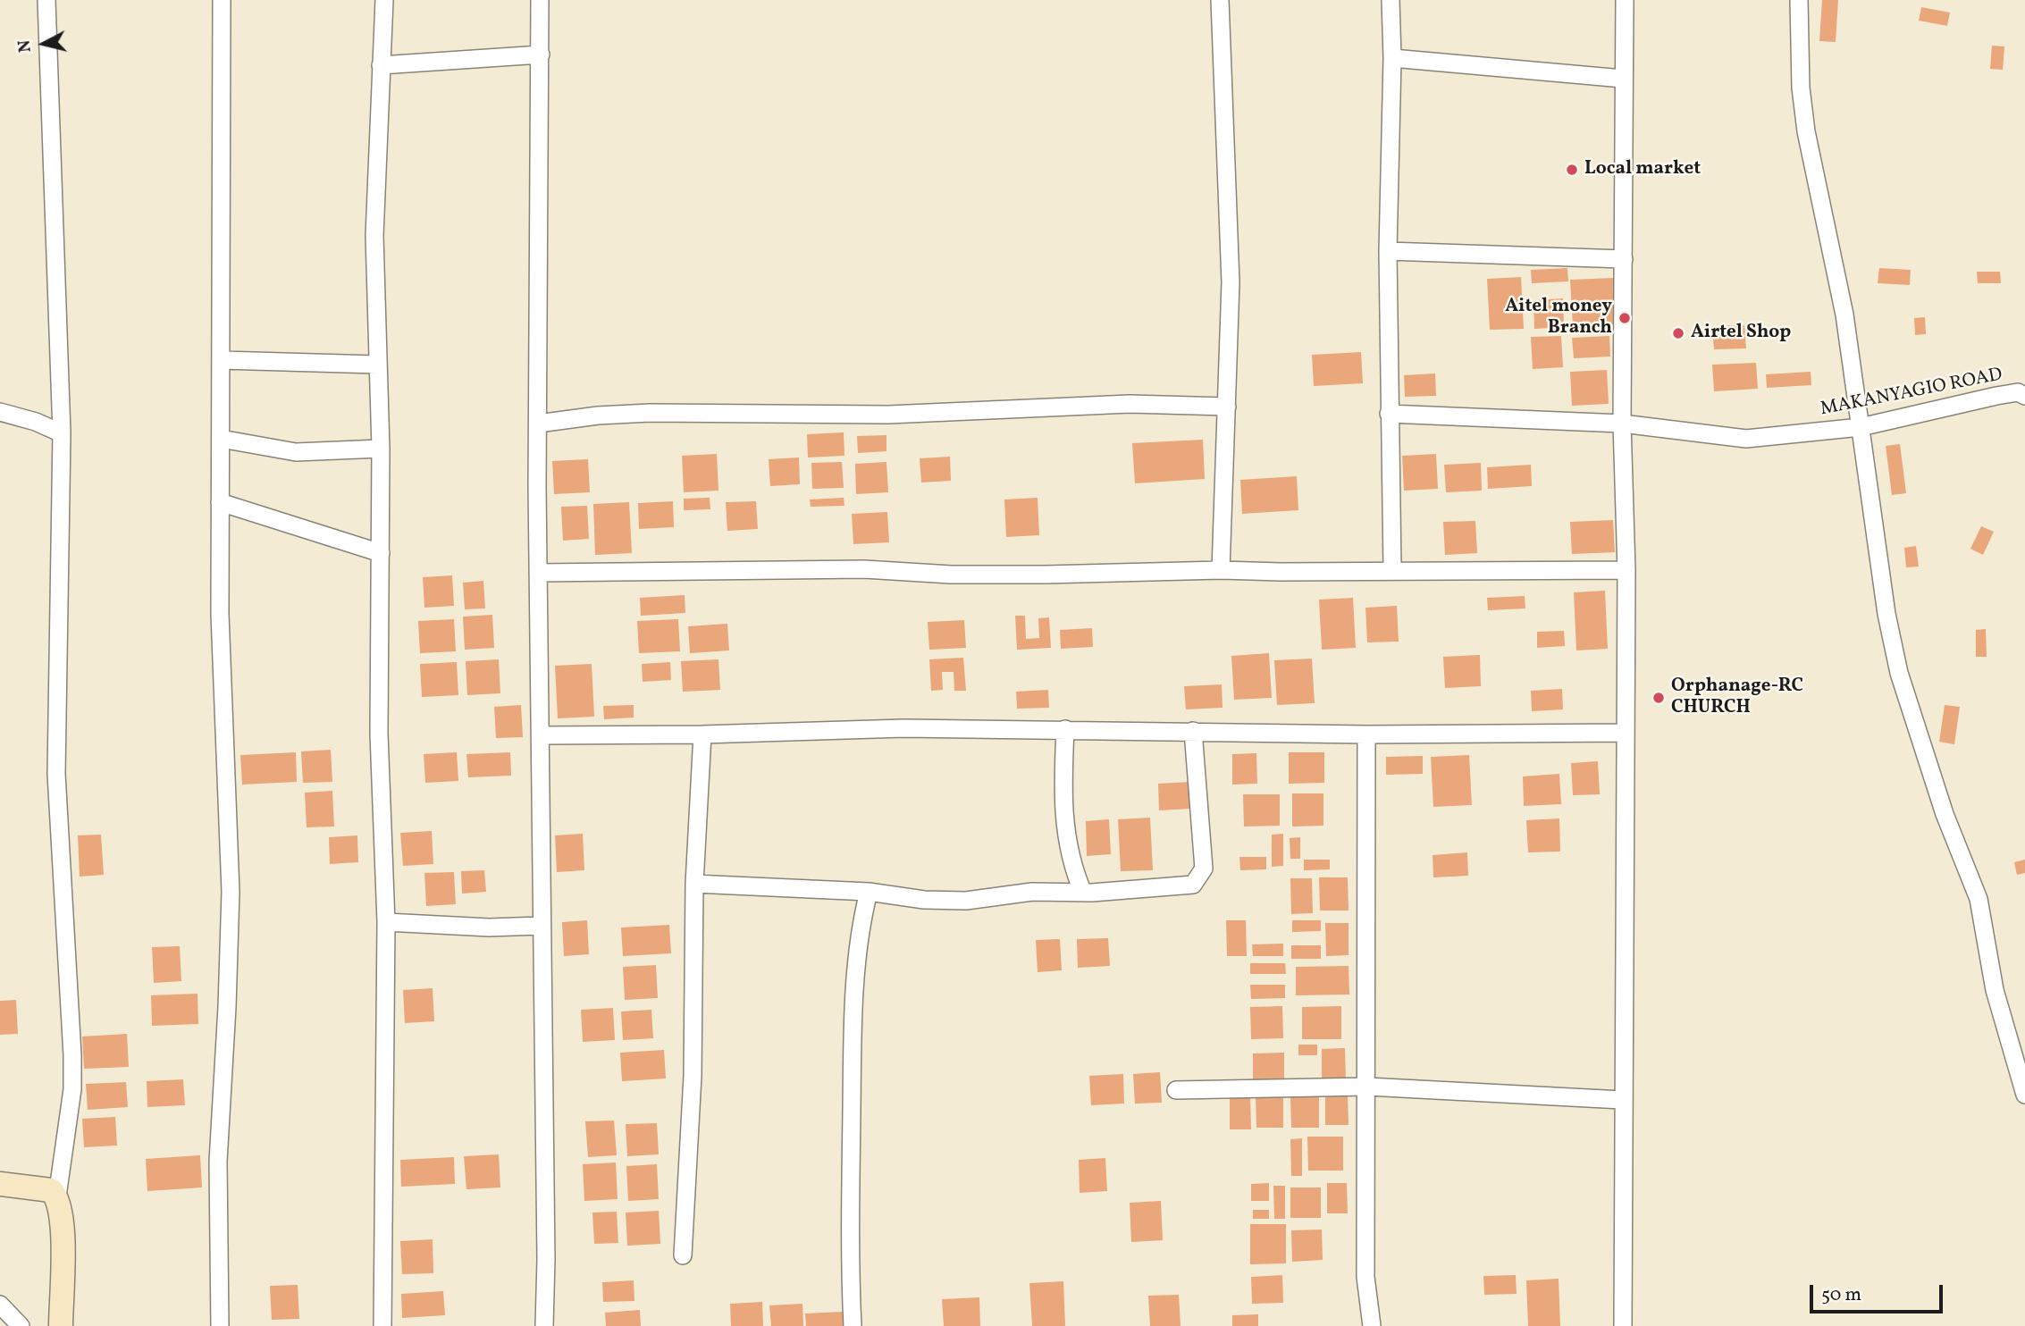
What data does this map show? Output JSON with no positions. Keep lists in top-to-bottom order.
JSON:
{
  "streets": {
    "street": ["MAKANYAGIO ROAD"]
  },
  "places": [
    "Local market",
    "Aitel money Branch",
    "Airtel Shop",
    "Orphanage-RC CHURCH"
  ],
  "scale_bar": "50 m",
  "north": "left"
}
